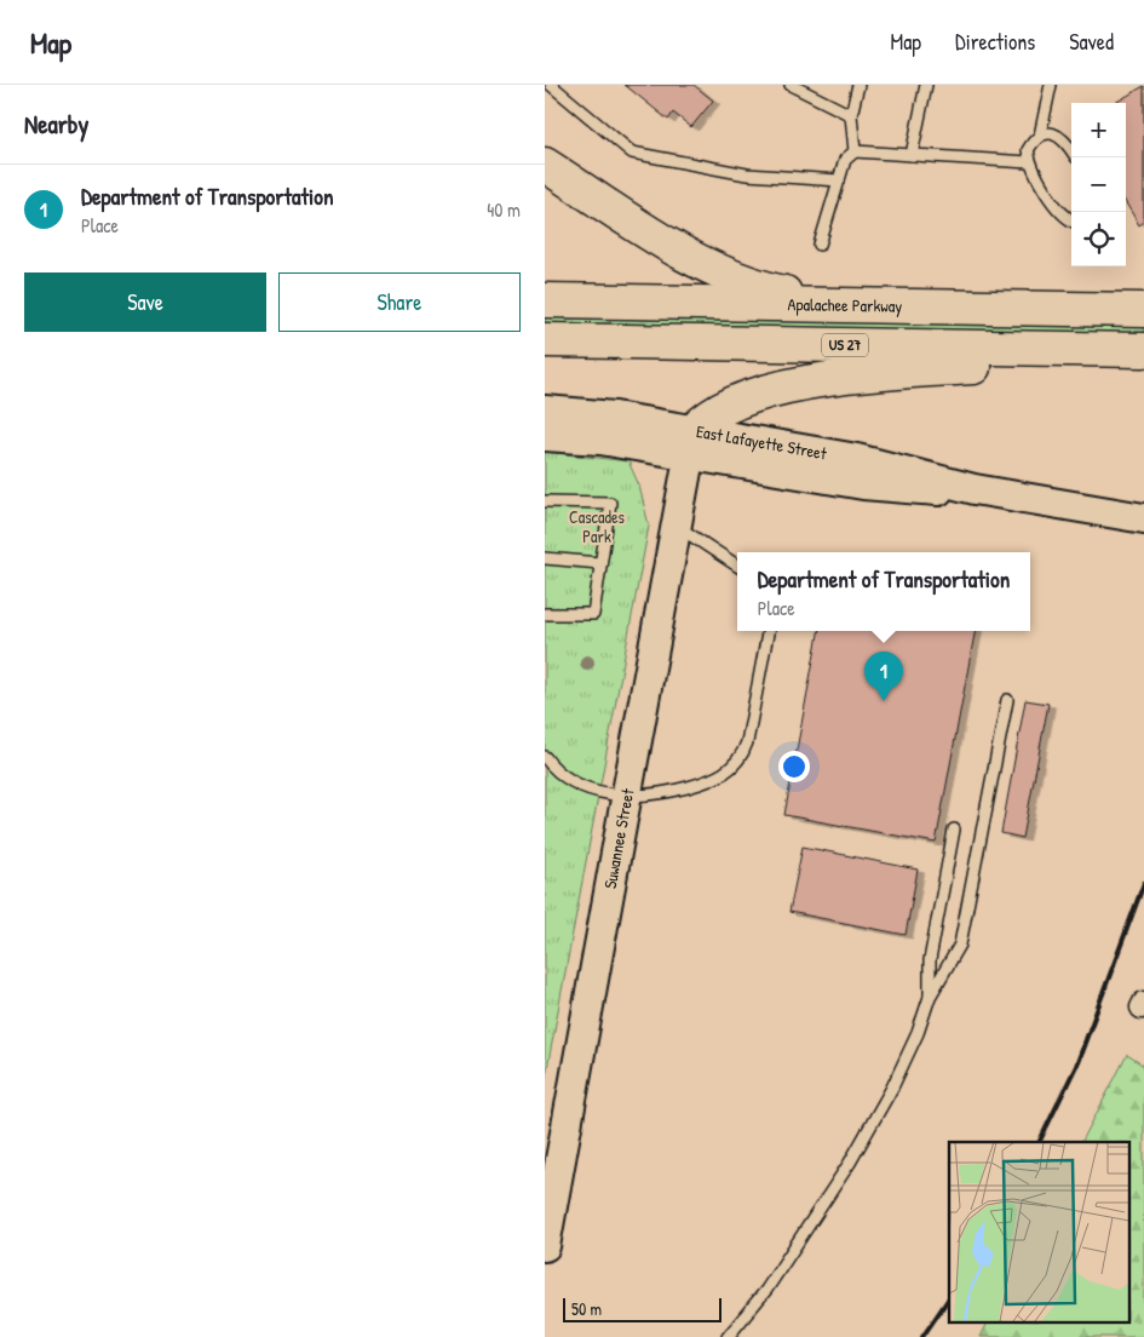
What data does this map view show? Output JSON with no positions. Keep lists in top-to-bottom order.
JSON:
{
  "streets": {
    "main road": ["Apalachee Parkway", "US 27"],
    "street": ["East Lafayette Street", "Suwannee Street"]
  },
  "crossings": [
    ["East Lafayette Street", "Suwannee Street"]
  ],
  "parks": ["Cascades Park"],
  "scale_bar": "50 m",
  "page": {
    "header": "Map",
    "nav": ["Map", "Directions", "Saved"],
    "heading": "Nearby",
    "map_buttons": ["+", "−"],
    "list": [
      {
        "mark": "1",
        "name": "Department of Transportation",
        "note": "Place",
        "value": "40 m"
      }
    ],
    "buttons": ["Save", "Share"],
    "popup": ["Department of Transportation", "Place"],
    "pins": "1",
    "scale": "50 m"
  }
}
